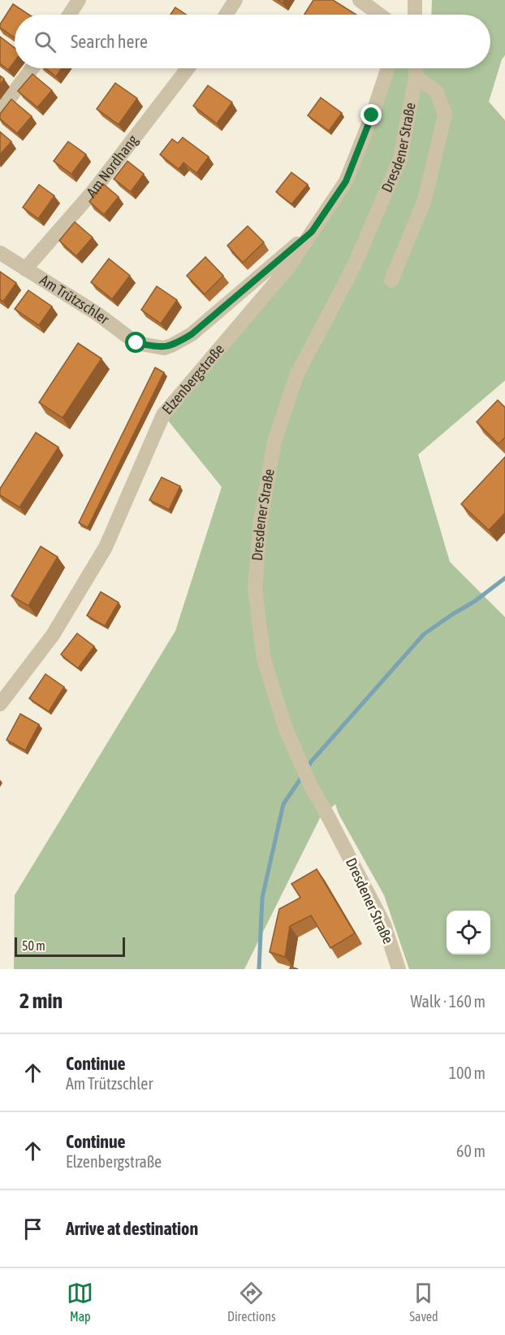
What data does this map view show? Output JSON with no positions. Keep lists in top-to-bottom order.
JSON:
{
  "streets": {
    "street": [
      "Dresdener Straße",
      "Am Nordhang",
      "Am Trützschler",
      "Elzenbergstraße"
    ]
  },
  "crossings": [
    ["Am Nordhang", "Am Trützschler"],
    ["Am Trützschler", "Elzenbergstraße"]
  ],
  "scale_bar": "50 m",
  "page": {
    "search": "Search here",
    "scale": "50 m",
    "heading": ["2 min", "Walk · 160 m"],
    "list": [
      ["Continue", "Am Trützschler", "100 m"],
      ["Continue", "Elzenbergstraße", "60 m"],
      "Arrive at destination"
    ],
    "nav": ["Map", "Directions", "Saved"]
  }
}
